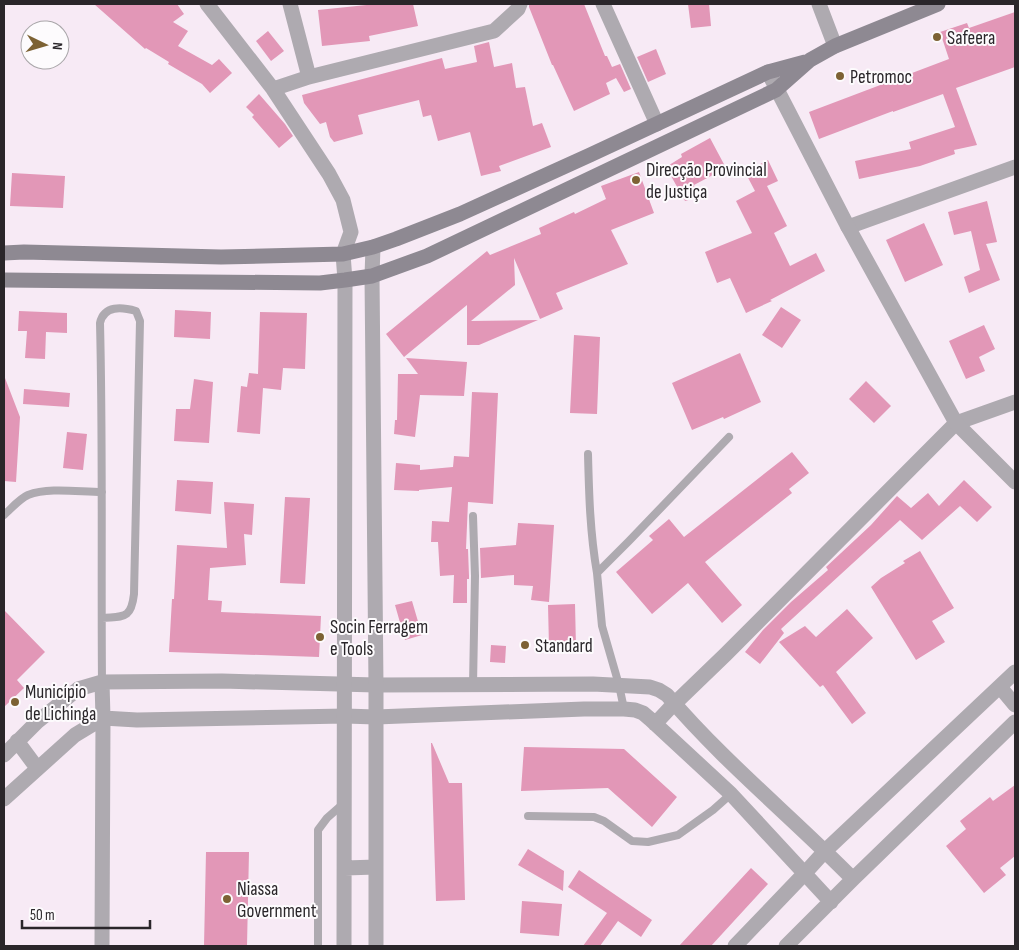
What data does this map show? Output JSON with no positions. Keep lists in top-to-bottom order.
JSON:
{
  "places": [
    "Safeera",
    "Petromoc",
    "Direcção Provincial de Justiça",
    "Socin Ferragem e Tools",
    "Standard",
    "Município de Lichinga",
    "Niassa Government"
  ],
  "scale_bar": "50 m",
  "north": "right"
}
